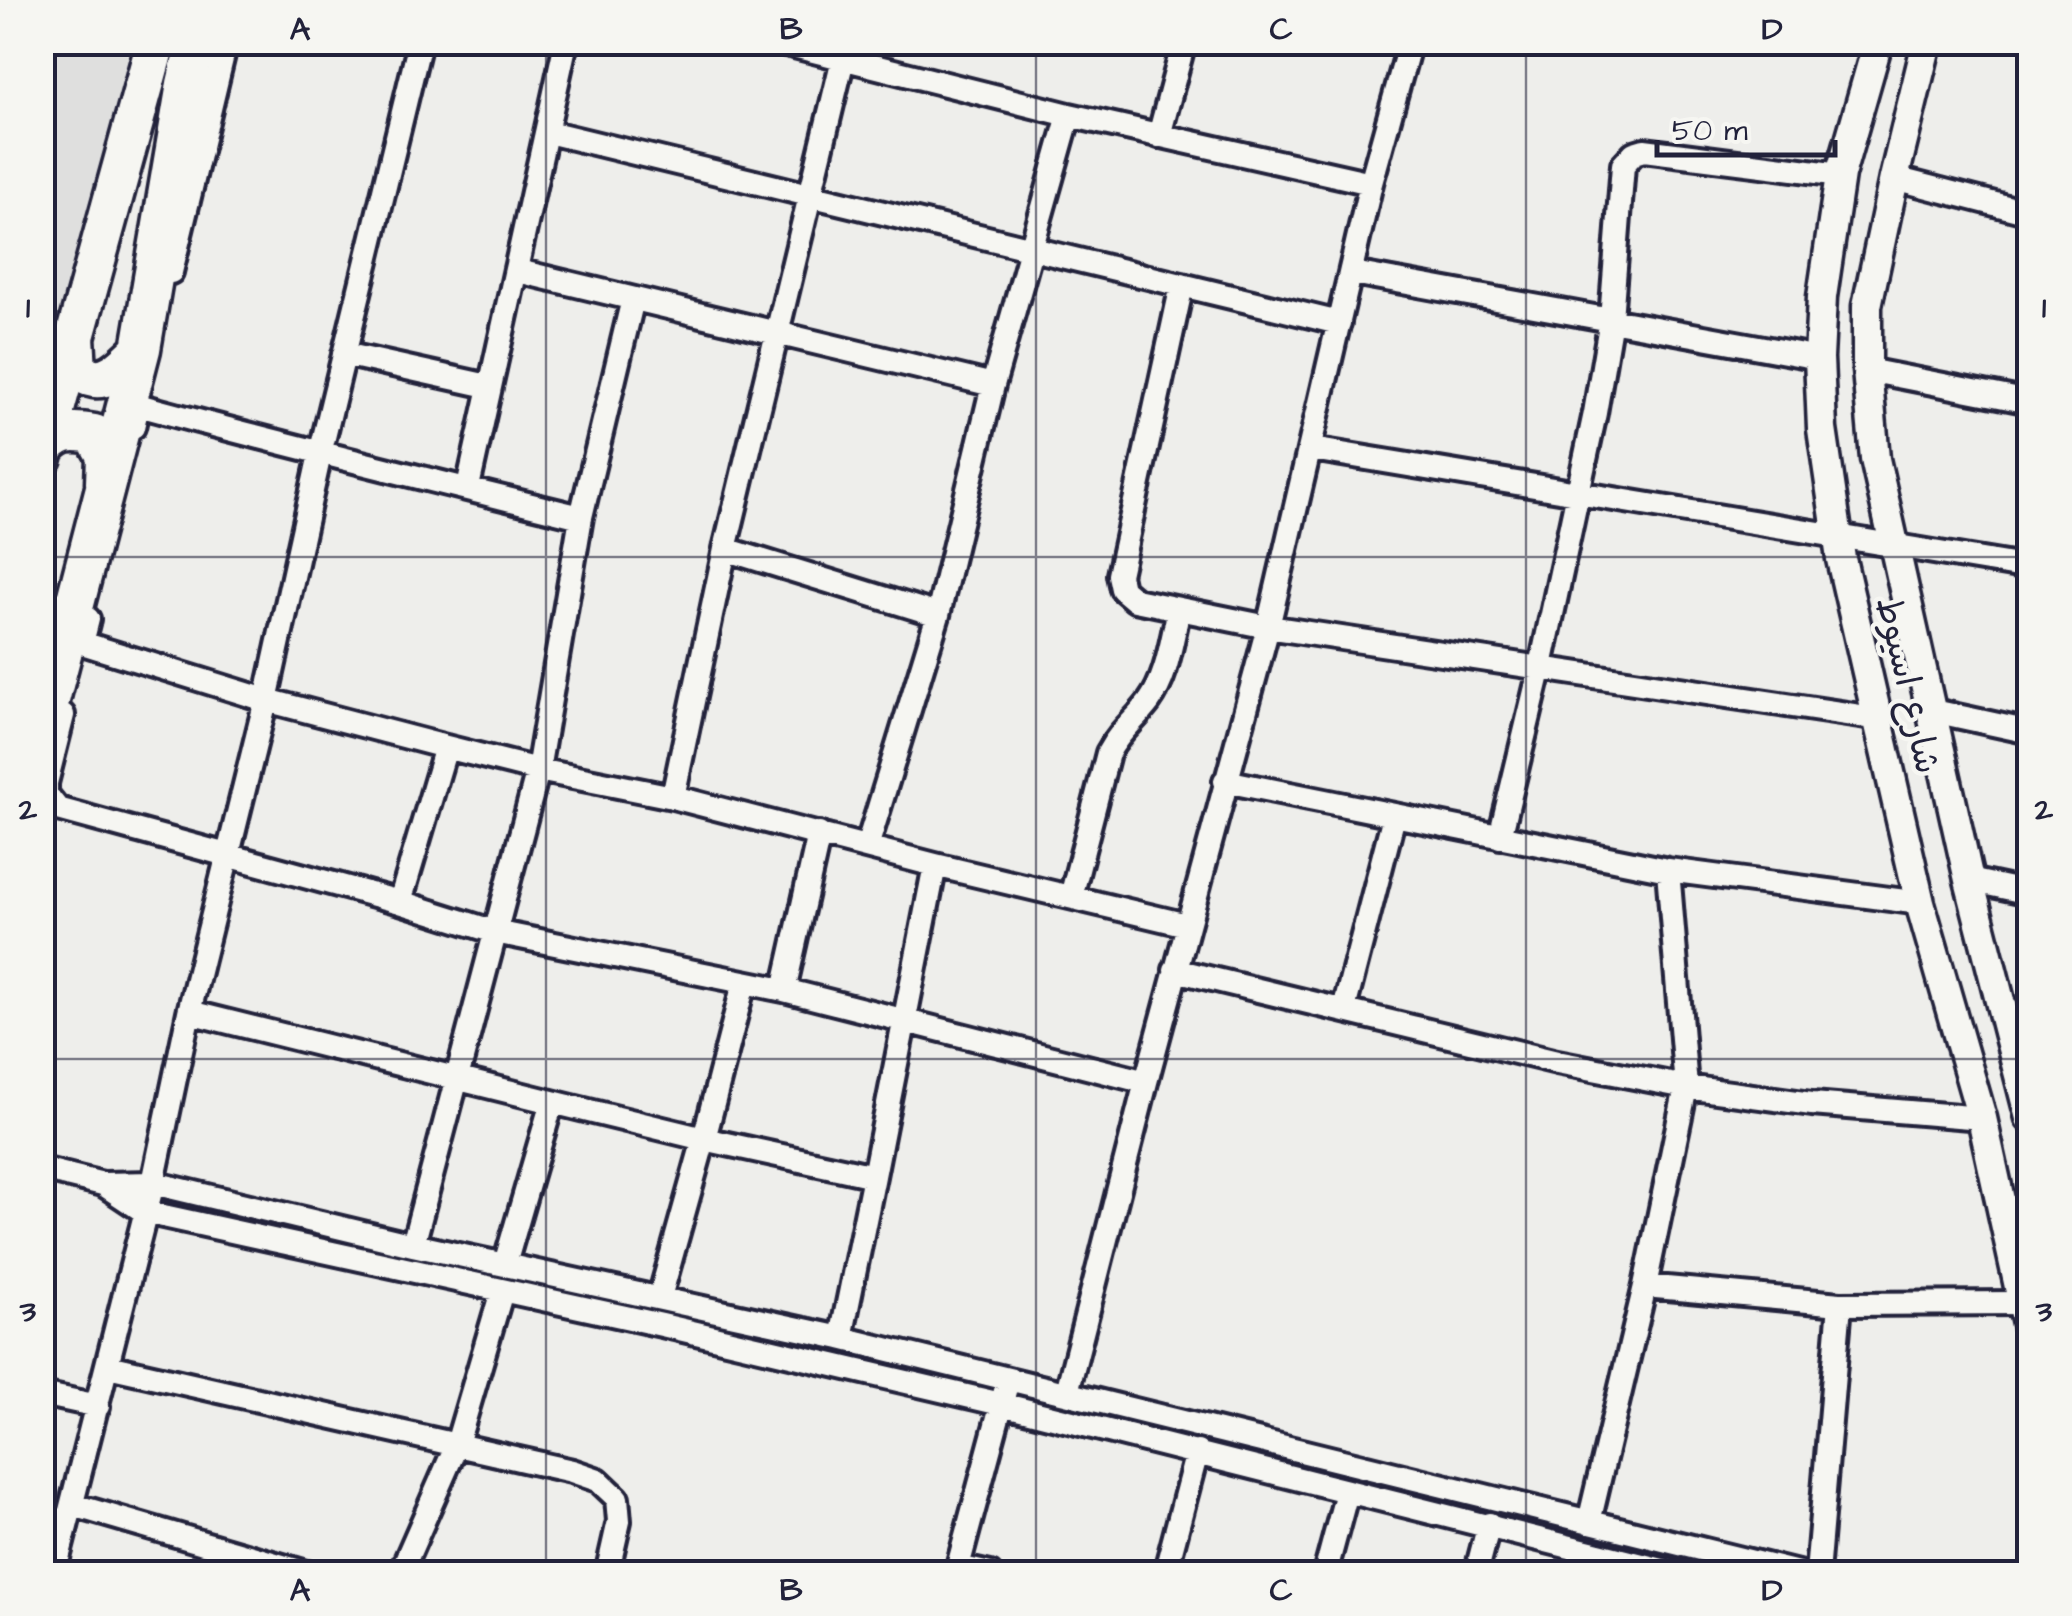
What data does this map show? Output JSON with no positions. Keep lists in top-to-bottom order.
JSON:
{
  "streets": {
    "street": ["شارع اسيوط"]
  },
  "scale_bar": "50 m",
  "grid": {
    "columns": [
      "A",
      "B",
      "C",
      "D"
    ],
    "rows": ["1", "2", "3"]
  }
}
